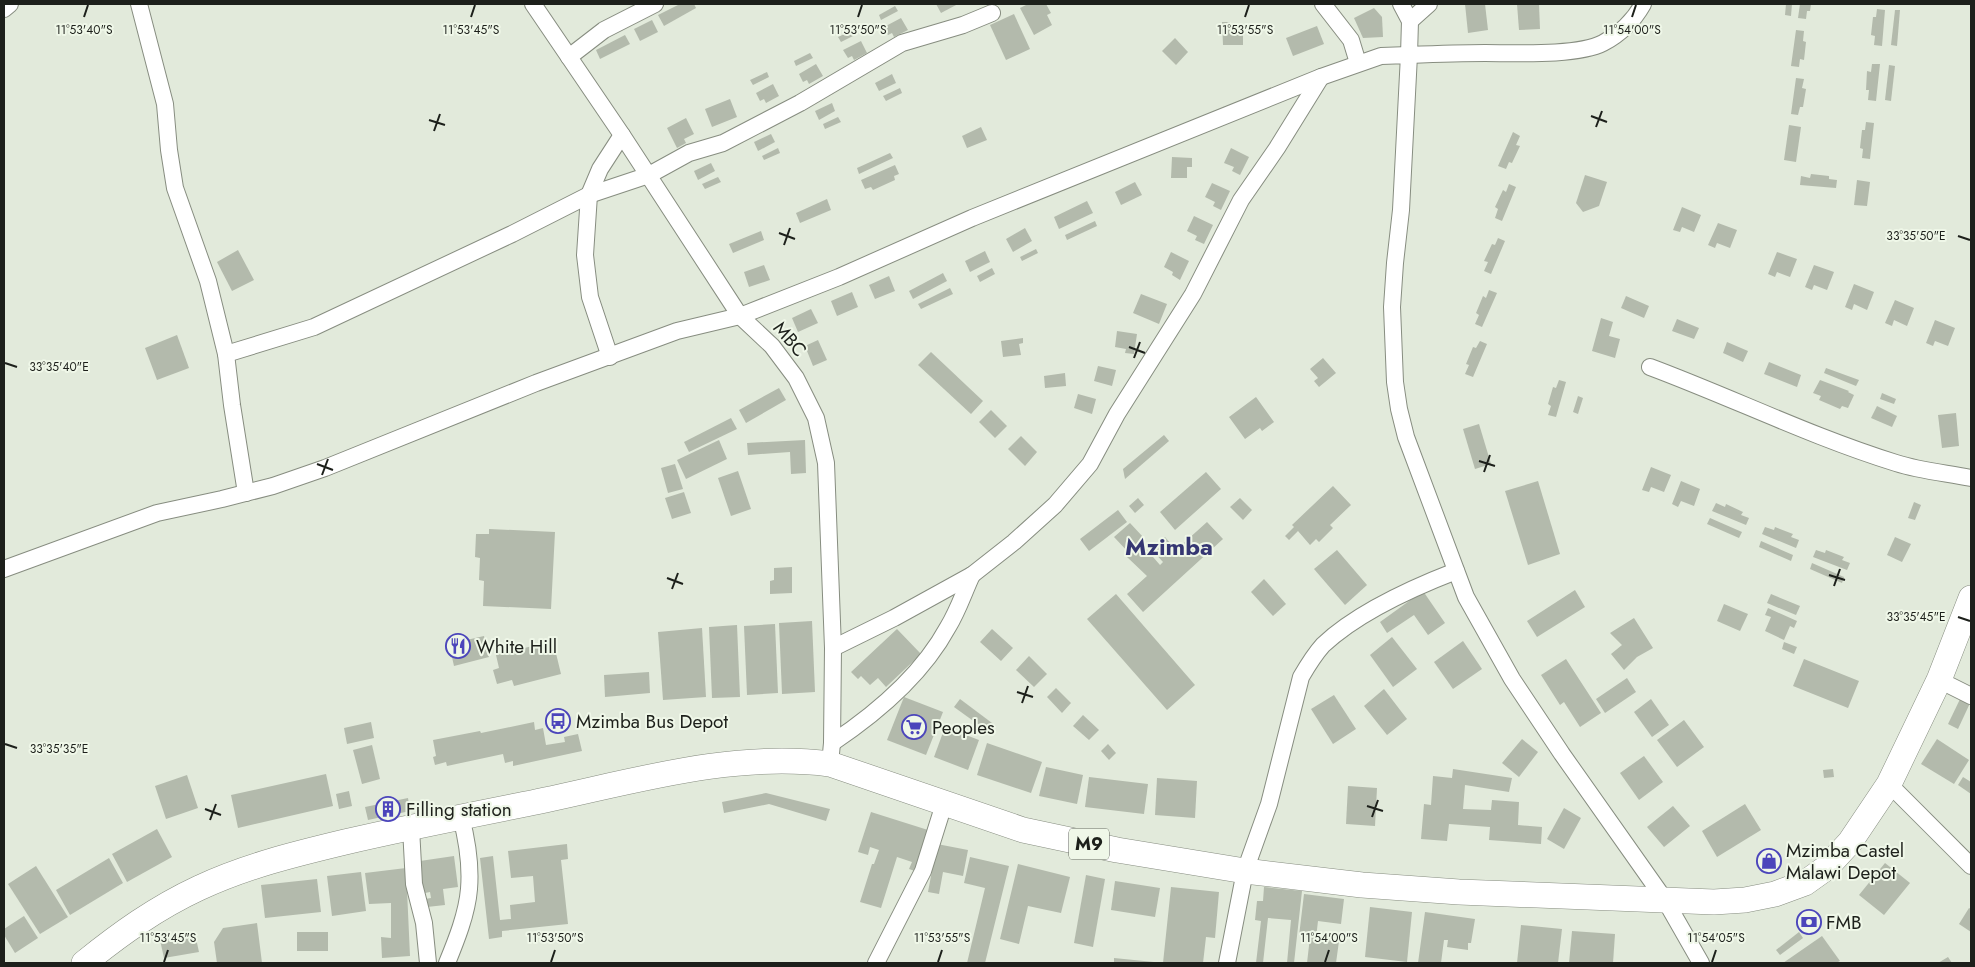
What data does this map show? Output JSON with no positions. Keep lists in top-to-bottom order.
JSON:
{
  "streets": {
    "main road": ["M9"],
    "street": ["MBC"]
  },
  "crossings": [
    ["MBC", "M9"]
  ],
  "districts": ["Mzimba"],
  "places": {
    "restaurant": ["White Hill"],
    "bus stop": ["Mzimba Bus Depot"],
    "supermarket": ["Peoples"],
    "building": ["Filling station"],
    "shop": ["Mzimba Castel Malawi Depot"],
    "bank": ["FMB"]
  },
  "coordinates": [
    "11°53'40\"S",
    "11°53'45\"S",
    "11°53'50\"S",
    "11°53'55\"S",
    "11°54'00\"S",
    "33°35'50\"E",
    "33°35'40\"E",
    "33°35'45\"E",
    "33°35'35\"E",
    "11°54'05\"S"
  ]
}
